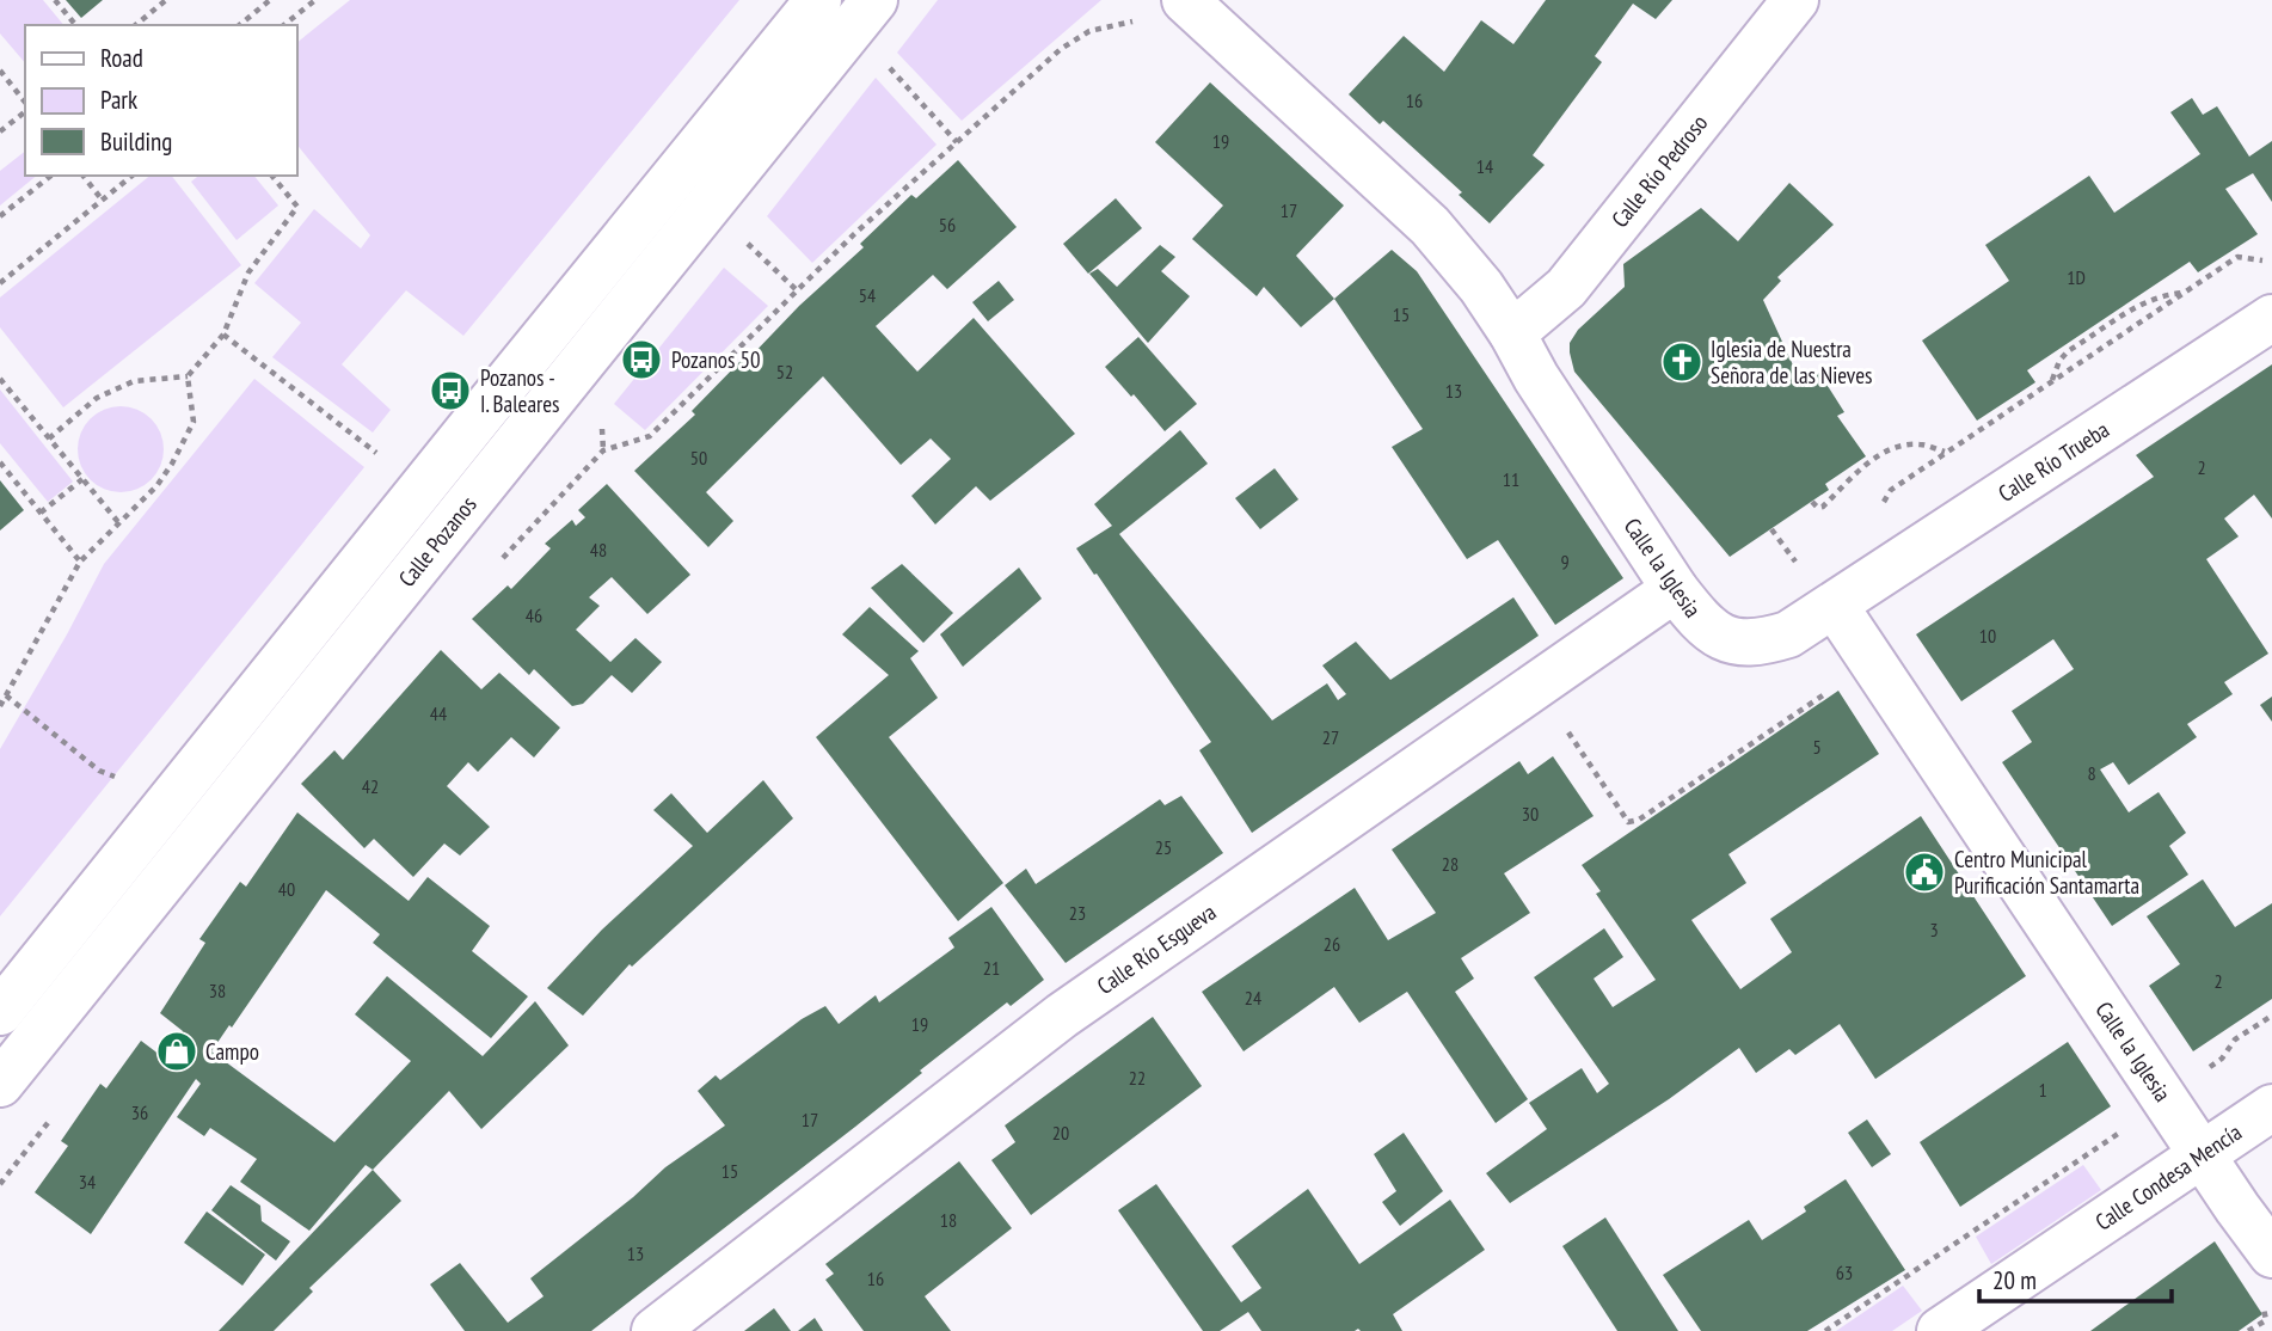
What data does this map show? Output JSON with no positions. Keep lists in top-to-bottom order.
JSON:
{
  "streets": {
    "street": [
      "Calle Río Pedroso",
      "Calle Río Trueba",
      "Calle Pozanos",
      "Calle la Iglesia",
      "Calle Río Esgueva",
      "Calle Condesa Mencía"
    ]
  },
  "crossings": [
    ["Calle Río Pedroso", "Calle la Iglesia"],
    ["Calle Río Trueba", "Calle la Iglesia"],
    ["Calle la Iglesia", "Calle Río Esgueva"],
    ["Calle la Iglesia", "Calle Condesa Mencía"]
  ],
  "places": {
    "bus stop": ["Pozanos 50", "Pozanos - I. Baleares"],
    "church": ["Iglesia de Nuestra Señora de las Nieves"],
    "public building": ["Centro Municipal Purificación Santamarta"],
    "shop": ["Campo"]
  },
  "house_numbers": [
    "16",
    "19",
    "14",
    "17",
    "56",
    "1D",
    "54",
    "15",
    "52",
    "13",
    "50",
    "2",
    "11",
    "48",
    "9",
    "46",
    "10",
    "44",
    "27",
    "5",
    "8",
    "42",
    "30",
    "25",
    "28",
    "40",
    "23",
    "3",
    "26",
    "21",
    "2",
    "38",
    "24",
    "19",
    "22",
    "1",
    "36",
    "17",
    "20",
    "15",
    "34",
    "18",
    "13",
    "63",
    "16"
  ],
  "legend": ["Road", "Park", "Building"],
  "scale_bar": "20 m"
}
